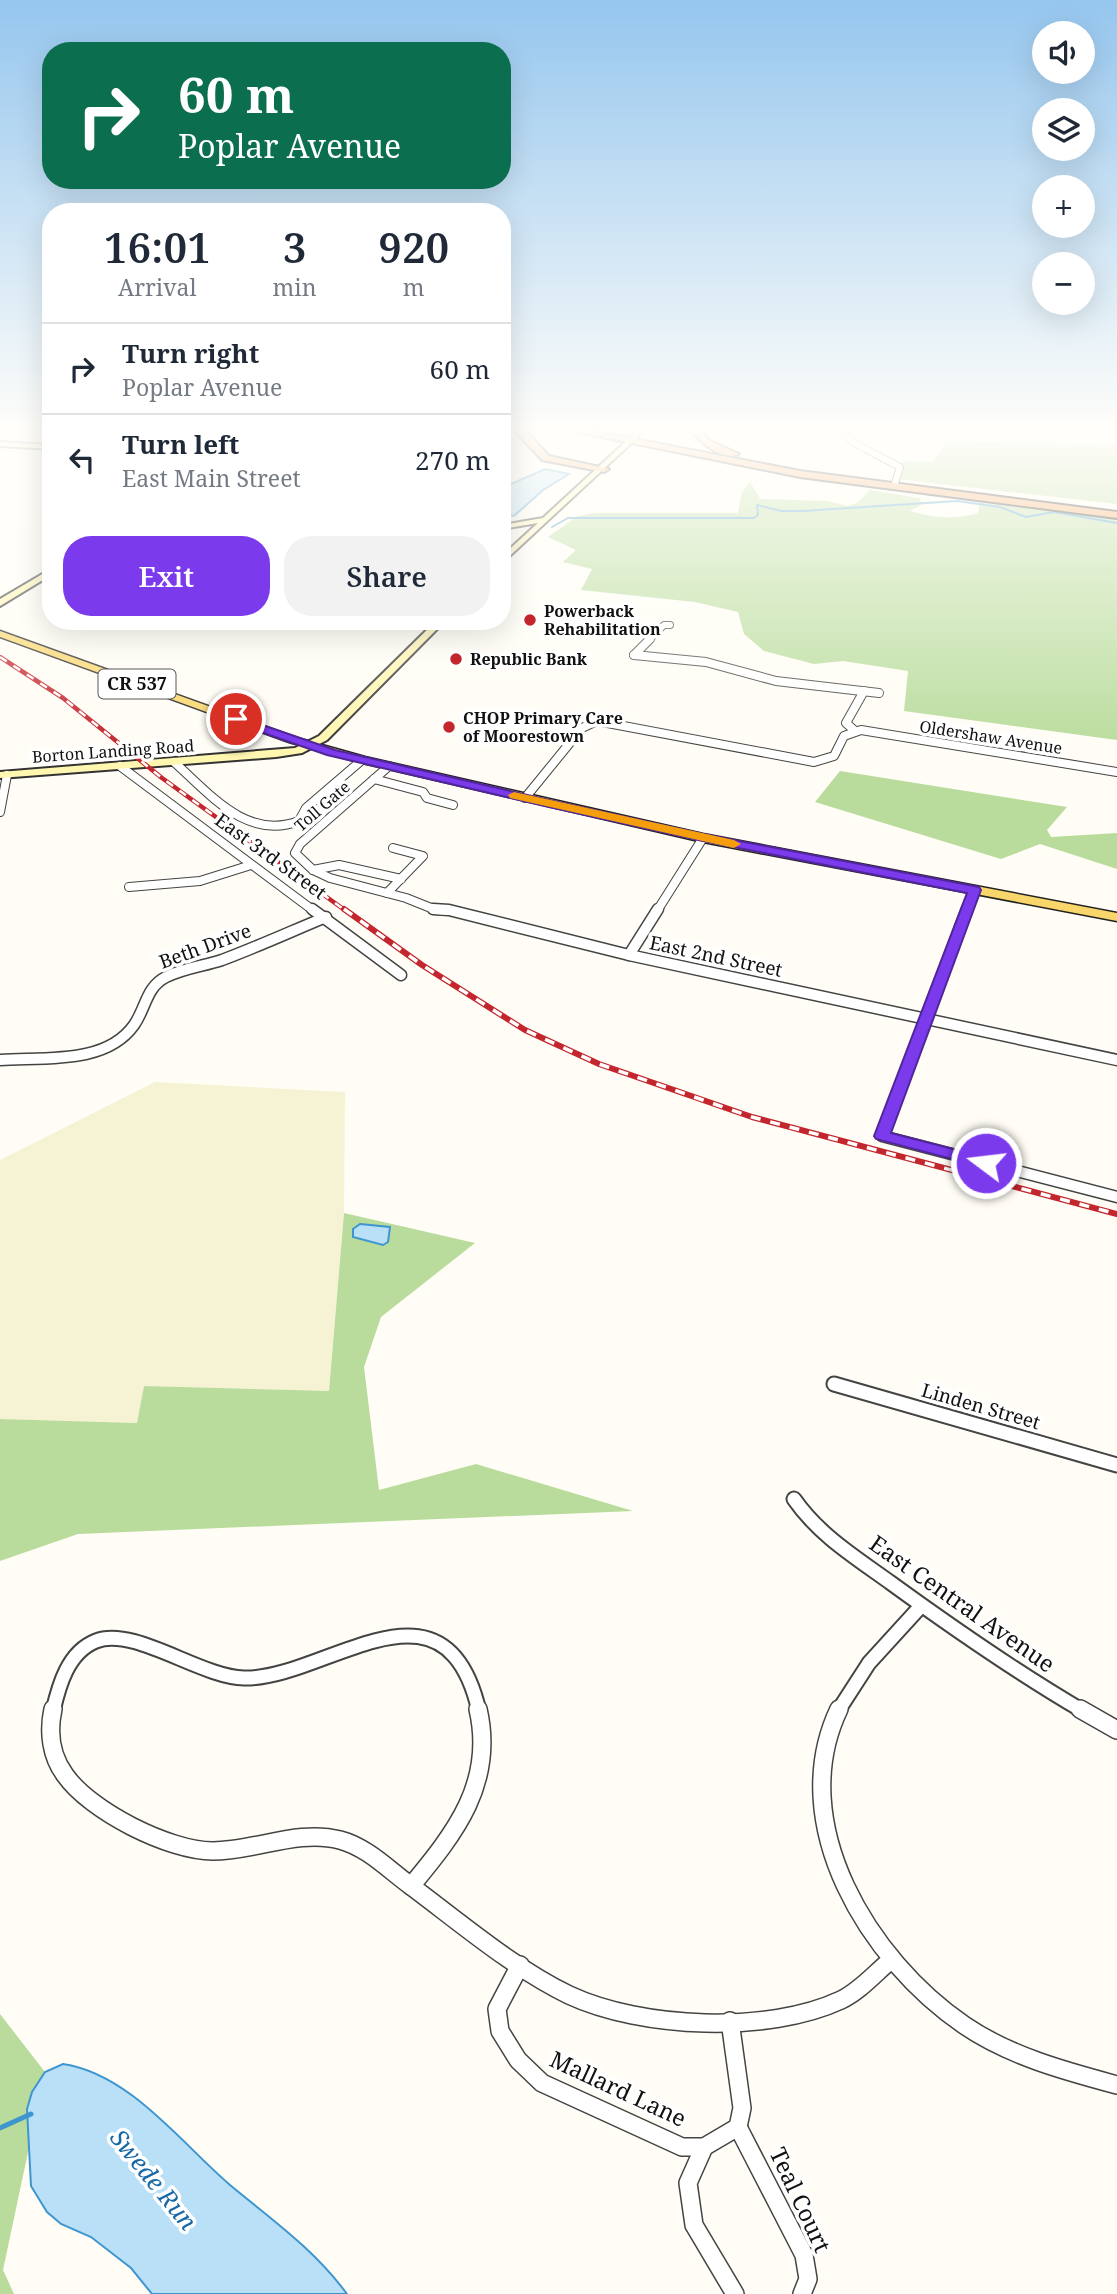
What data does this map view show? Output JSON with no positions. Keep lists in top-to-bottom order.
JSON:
{
  "streets": {
    "main road": ["CR 537", "Borton Landing Road"],
    "street": [
      "Oldershaw Avenue",
      "Toll Gate",
      "East 3rd Street",
      "Beth Drive",
      "East 2nd Street",
      "Linden Street",
      "East Central Avenue",
      "Mallard Lane",
      "Teal Court"
    ]
  },
  "crossings": [
    ["CR 537", "Borton Landing Road"],
    ["CR 537", "Toll Gate"],
    ["Borton Landing Road", "East 3rd Street"],
    ["Toll Gate", "East 2nd Street"],
    ["East 3rd Street", "Beth Drive"]
  ],
  "water": ["Swede Run"],
  "places": ["Powerback Rehabilitation", "Republic Bank", "CHOP Primary Care of Moorestown"],
  "page": {
    "map_buttons": ["+", "−"],
    "turn": ["60 m", "Poplar Avenue"],
    "eta": [
      "16:01",
      "Arrival",
      "3",
      "min",
      "920",
      "m"
    ],
    "list": [
      {
        "name": "Turn right",
        "note": "Poplar Avenue",
        "value": "60 m"
      },
      {
        "name": "Turn left",
        "note": "East Main Street",
        "value": "270 m"
      }
    ],
    "buttons": ["Exit", "Share"]
  }
}
